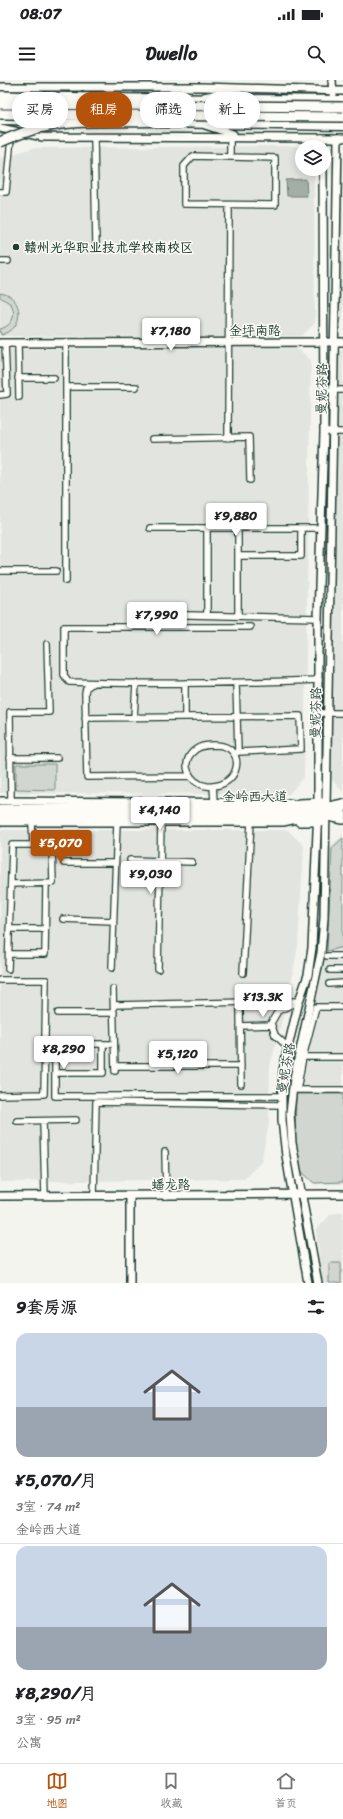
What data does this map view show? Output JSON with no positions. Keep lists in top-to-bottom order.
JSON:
{
  "streets": {
    "main road": ["金岭西大道"],
    "street": ["金坪南路", "曼妮芬路", "蟠龙路"]
  },
  "crossings": [
    ["金坪南路", "曼妮芬路"],
    ["曼妮芬路", "金岭西大道"],
    ["曼妮芬路", "蟠龙路"]
  ],
  "places": ["赣州光华职业技术学校南校区"],
  "page": {
    "status": "08:07",
    "header": "Dwello",
    "chip": [
      "买房",
      "租房",
      "筛选",
      "新上"
    ],
    "price": [
      "¥7,180",
      "¥9,880",
      "¥7,990",
      "¥4,140",
      "¥5,070",
      "¥9,030",
      "¥13.3K",
      "¥8,290",
      "¥5,120"
    ],
    "heading": "9套房源",
    "list": [
      {
        "name": "¥5,070/月",
        "note": "3室 · 74 m² · 金岭西大道"
      },
      {
        "name": "¥8,290/月",
        "note": "3室 · 95 m² · 公寓"
      }
    ],
    "tabs": ["地图", "收藏", "首页"]
  }
}
